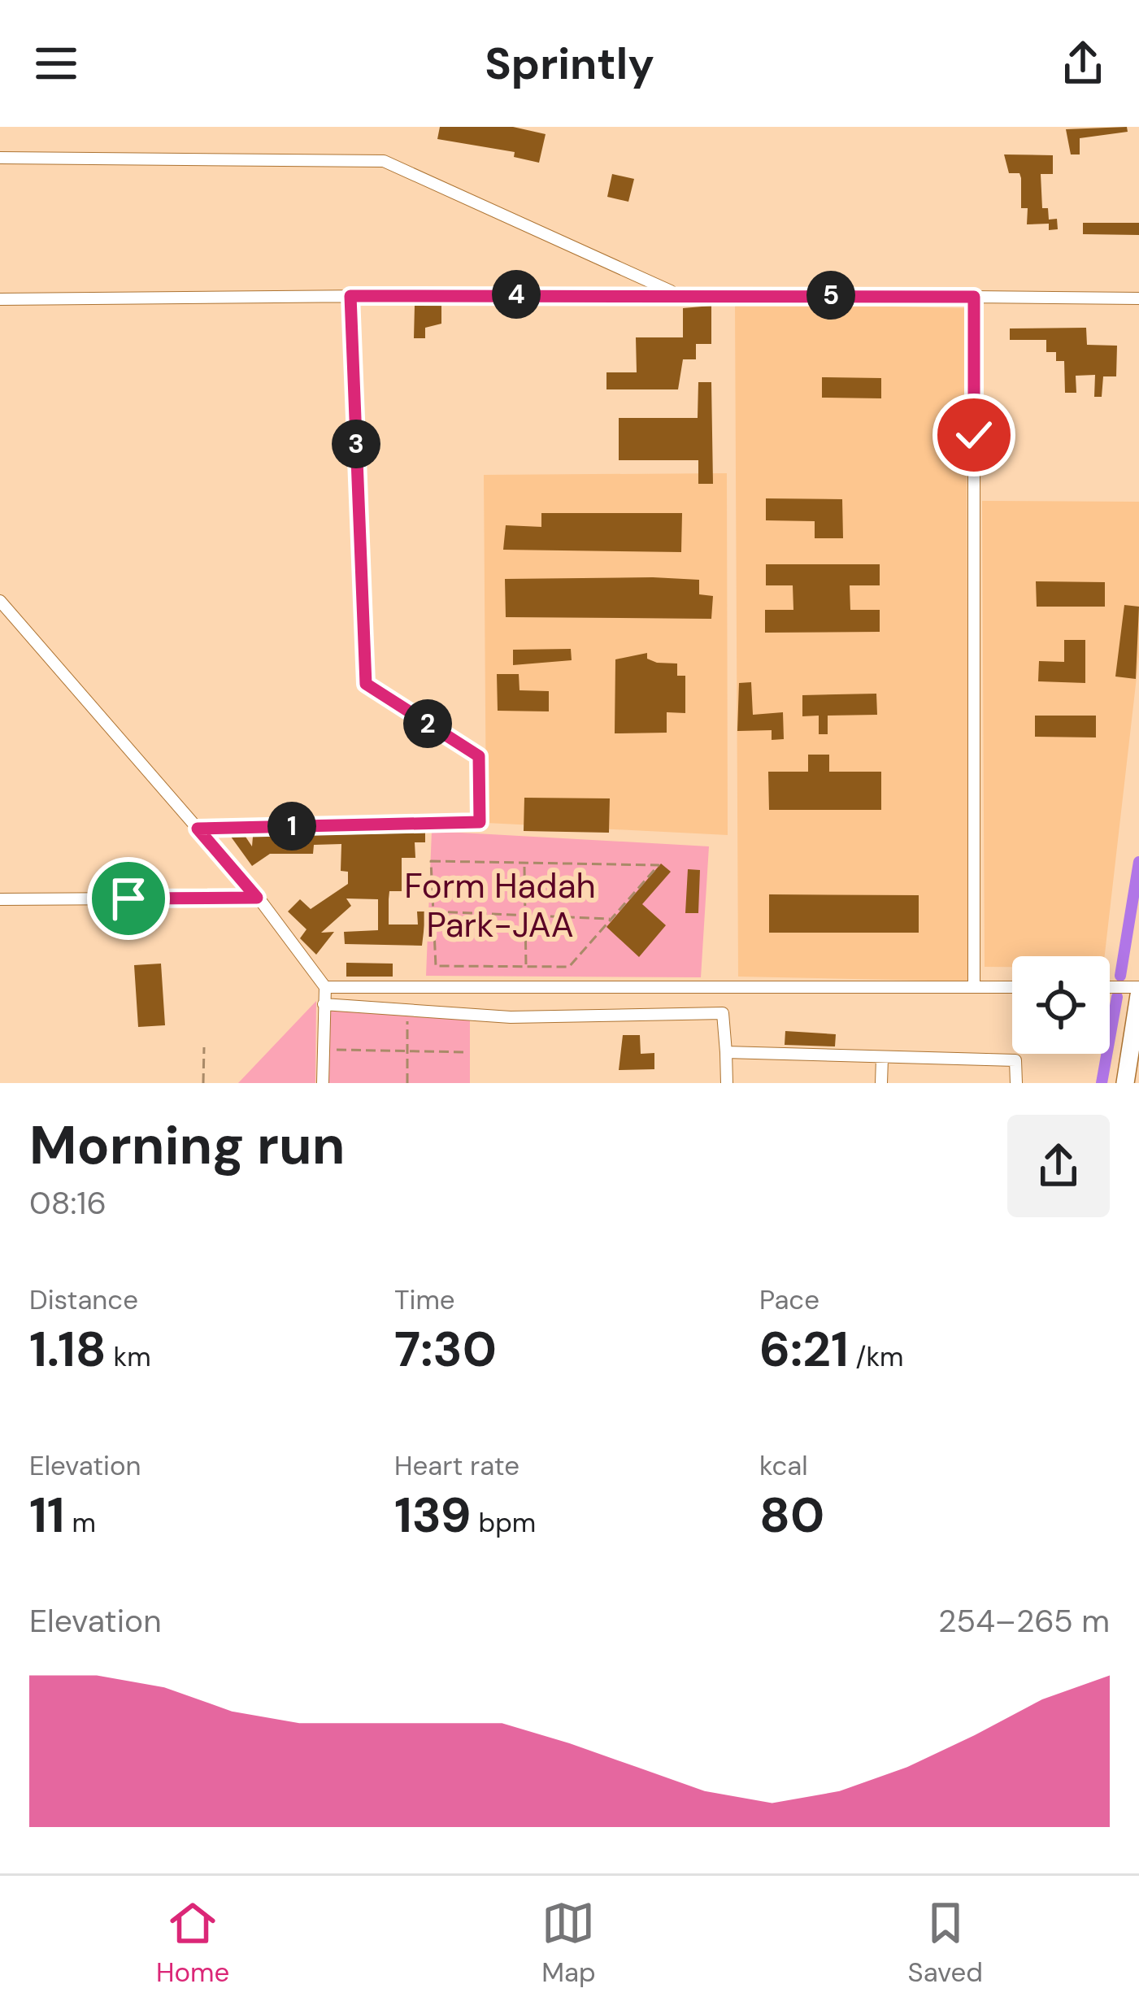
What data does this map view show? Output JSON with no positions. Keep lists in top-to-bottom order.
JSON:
{
  "parks": ["Form Hadah Park-JAA"],
  "page": {
    "header": "Sprintly",
    "pins": [
      "4",
      "5",
      "3",
      "2",
      "1"
    ],
    "heading": ["Morning run", "08:16"],
    "stats": [
      ["Distance", "1.18 km"],
      ["Time", "7:30"],
      ["Pace", "6:21 /km"],
      ["Elevation", "11 m"],
      ["Heart rate", "139 bpm"],
      ["kcal", "80"]
    ],
    "chart": ["Elevation", "254–265 m"],
    "tabs": ["Home", "Map", "Saved"]
  }
}
